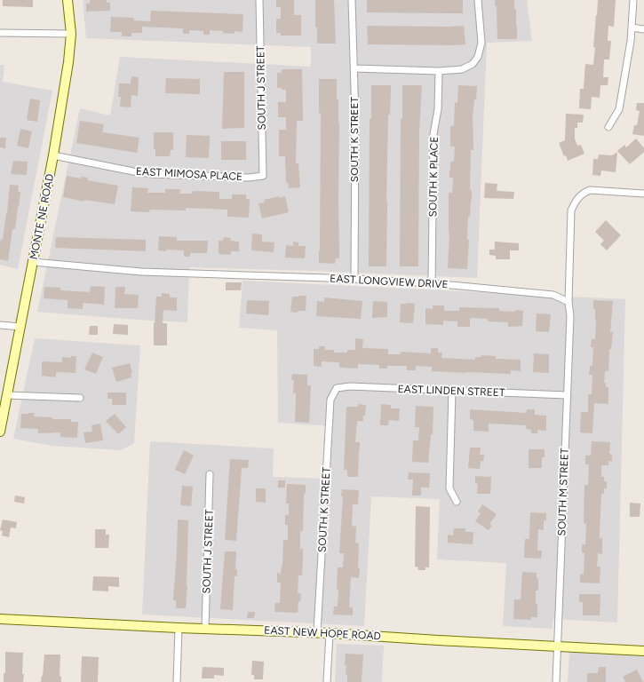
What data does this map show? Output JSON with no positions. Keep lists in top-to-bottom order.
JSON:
{
  "streets": {
    "street": [
      "SOUTH J STREET",
      "SOUTH K STREET",
      "EAST MIMOSA PLACE",
      "SOUTH K PLACE",
      "MONTE NE ROAD",
      "EAST LONGVIEW DRIVE",
      "EAST LINDEN STREET",
      "SOUTH M STREET",
      "EAST NEW HOPE ROAD"
    ]
  },
  "crossings": [
    ["SOUTH J STREET", "EAST MIMOSA PLACE"],
    ["SOUTH J STREET", "EAST NEW HOPE ROAD"],
    ["SOUTH K STREET", "EAST LONGVIEW DRIVE"],
    ["SOUTH K STREET", "EAST LINDEN STREET"],
    ["SOUTH K STREET", "EAST NEW HOPE ROAD"],
    ["EAST MIMOSA PLACE", "MONTE NE ROAD"],
    ["SOUTH K PLACE", "EAST LONGVIEW DRIVE"],
    ["MONTE NE ROAD", "EAST LONGVIEW DRIVE"],
    ["EAST LONGVIEW DRIVE", "SOUTH M STREET"],
    ["EAST LINDEN STREET", "SOUTH M STREET"],
    ["SOUTH M STREET", "EAST NEW HOPE ROAD"]
  ]
}
